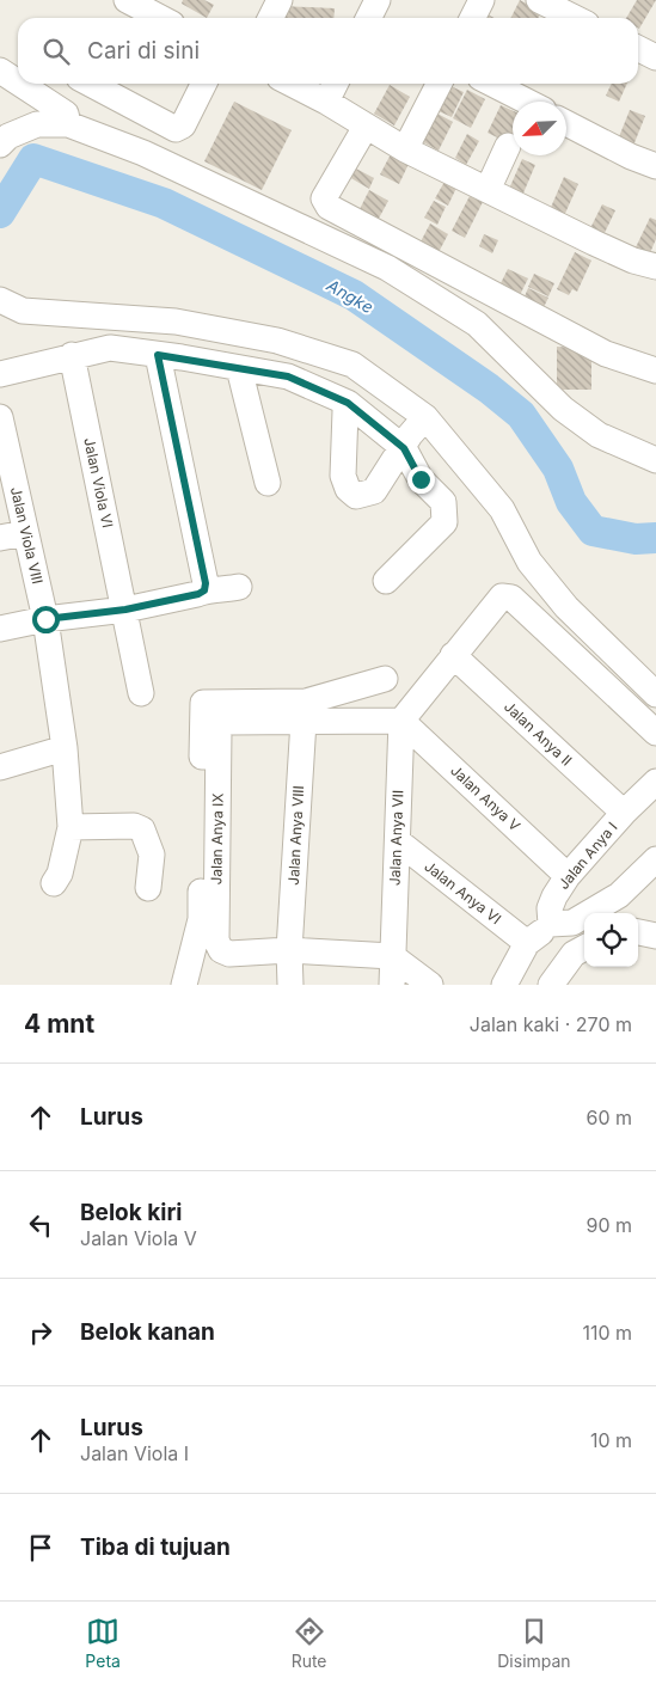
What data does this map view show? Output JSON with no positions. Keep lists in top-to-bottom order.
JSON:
{
  "streets": {
    "street": [
      "Jalan Viola VI",
      "Jalan Viola VIII",
      "Jalan Anya II",
      "Jalan Anya V",
      "Jalan Anya VIII",
      "Jalan Anya VII",
      "Jalan Anya IX",
      "Jalan Anya I",
      "Jalan Anya VI"
    ]
  },
  "crossings": [
    ["Jalan Anya II", "Jalan Anya I"],
    ["Jalan Anya V", "Jalan Anya VII"],
    ["Jalan Anya V", "Jalan Anya I"],
    ["Jalan Anya VIII", "Jalan Anya IX"],
    ["Jalan Anya VII", "Jalan Anya VI"]
  ],
  "water": ["Angke"],
  "north": "bottom left",
  "page": {
    "search": "Cari di sini",
    "heading": ["4 mnt", "Jalan kaki · 270 m"],
    "list": [
      ["Lurus", "60 m"],
      ["Belok kiri", "Jalan Viola V", "90 m"],
      ["Belok kanan", "110 m"],
      ["Lurus", "Jalan Viola I", "10 m"],
      "Tiba di tujuan"
    ],
    "nav": ["Peta", "Rute", "Disimpan"]
  }
}
